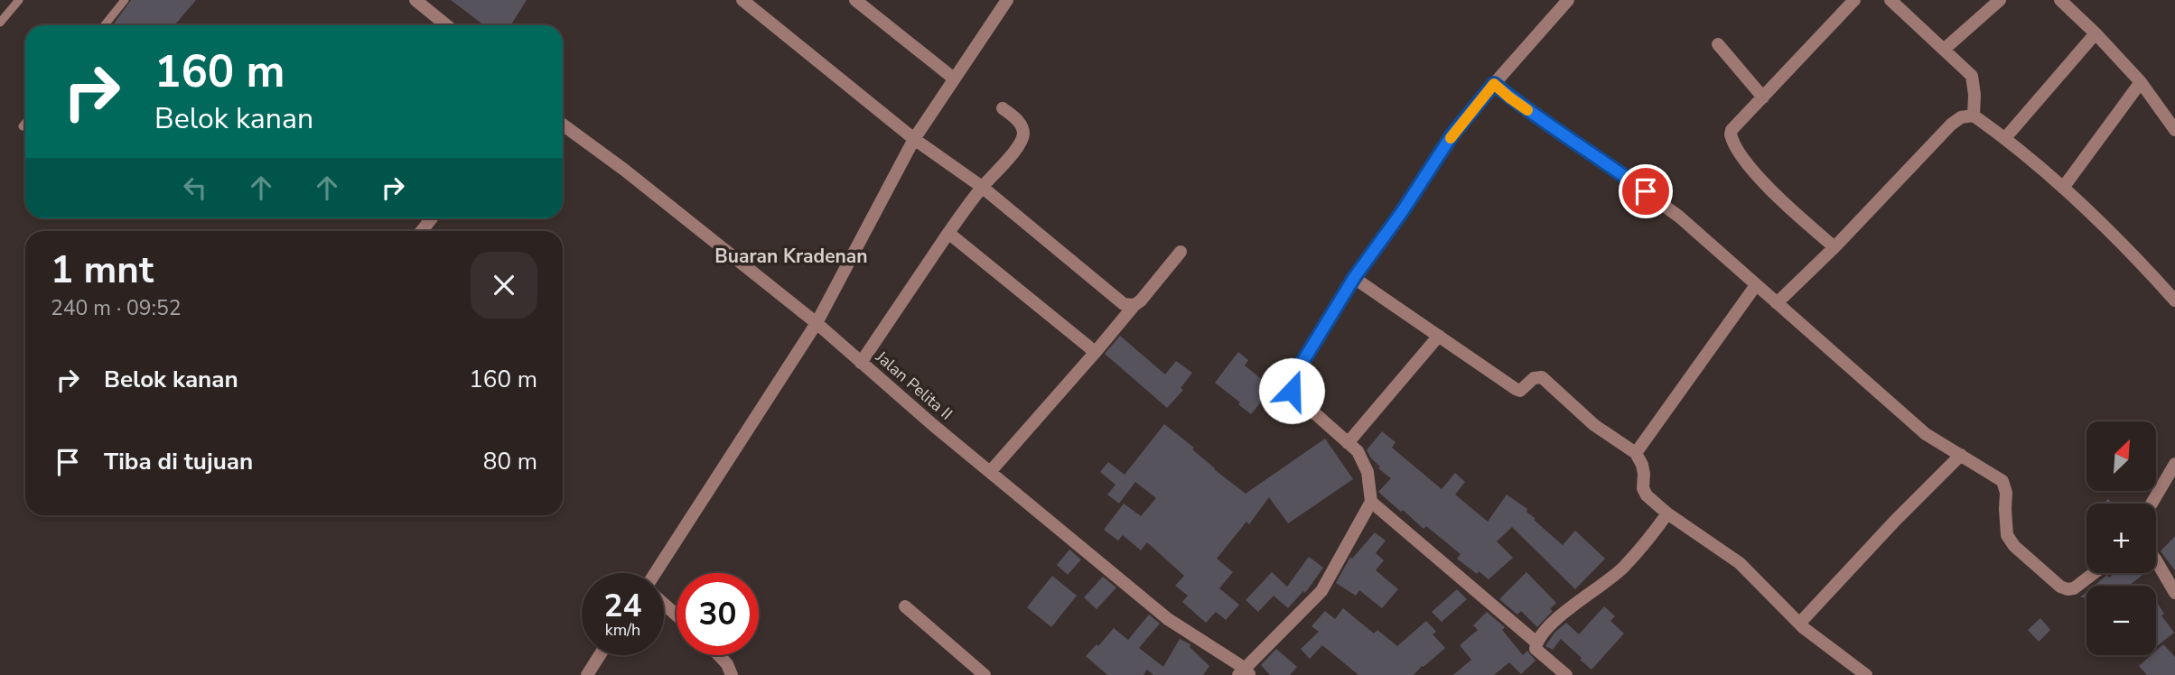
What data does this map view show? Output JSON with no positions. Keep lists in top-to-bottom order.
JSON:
{
  "streets": {
    "street": ["Jalan Pelita II"]
  },
  "districts": ["Buaran Kradenan"],
  "north": "top right",
  "page": {
    "turn": ["160 m", "Belok kanan"],
    "heading": ["1 mnt", "240 m · 09:52"],
    "list": [
      {
        "name": "Belok kanan",
        "value": "160 m"
      },
      {
        "name": "Tiba di tujuan",
        "value": "80 m"
      }
    ],
    "map_buttons": ["+", "−"],
    "speed": "24 km/h",
    "limit": "30"
  }
}
